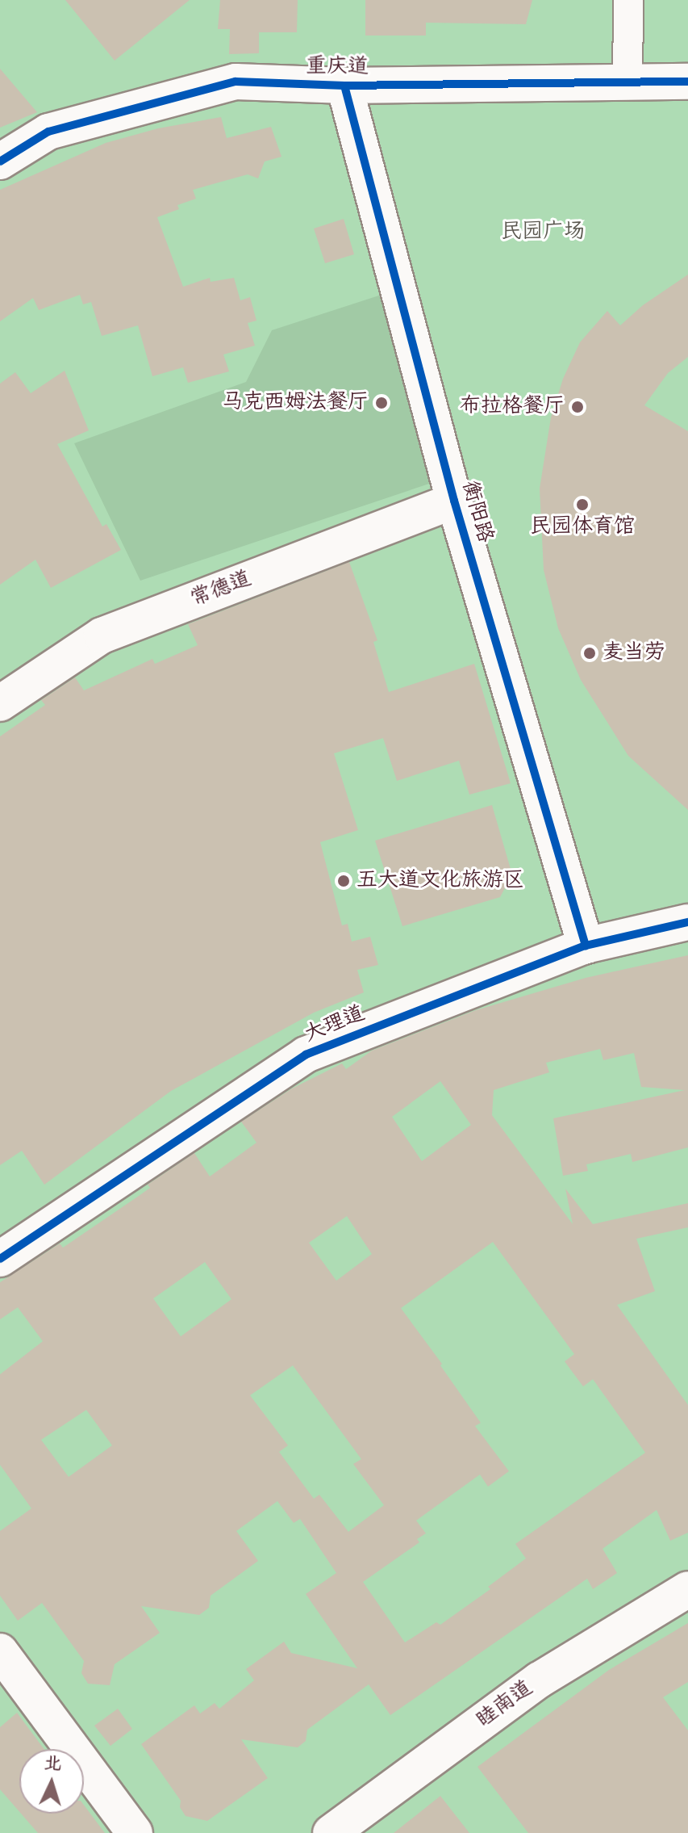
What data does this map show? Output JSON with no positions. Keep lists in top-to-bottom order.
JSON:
{
  "streets": {
    "street": [
      "重庆道",
      "衡阳路",
      "常德道",
      "大理道",
      "睦南道"
    ]
  },
  "crossings": [
    ["重庆道", "衡阳路"],
    ["衡阳路", "常德道"],
    ["衡阳路", "大理道"]
  ],
  "parks": ["民园广场"],
  "places": [
    "马克西姆法餐厅",
    "布拉格餐厅",
    "民园体育馆",
    "麦当劳",
    "五大道文化旅游区"
  ],
  "north": "top"
}
